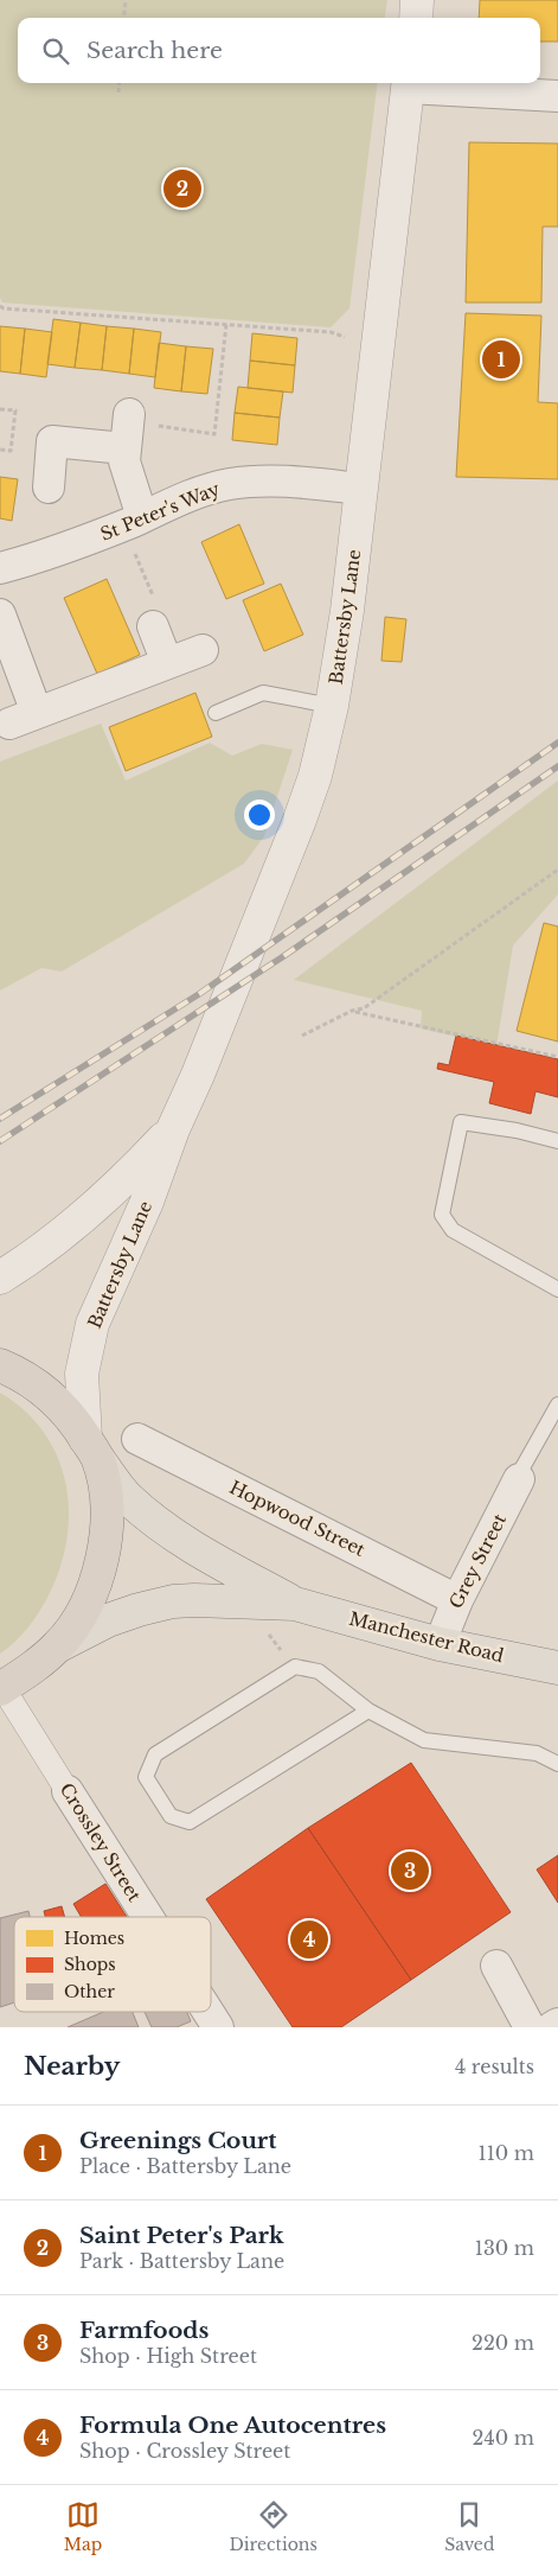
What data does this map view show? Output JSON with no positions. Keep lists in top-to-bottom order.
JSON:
{
  "streets": {
    "main road": ["Manchester Road"],
    "street": [
      "St Peter's Way",
      "Battersby Lane",
      "Hopwood Street",
      "Grey Street",
      "Crossley Street"
    ]
  },
  "crossings": [
    ["St Peter's Way", "Battersby Lane"],
    ["Battersby Lane", "Manchester Road"],
    ["Hopwood Street", "Grey Street"],
    ["Grey Street", "Manchester Road"]
  ],
  "legend": ["Homes", "Shops", "Other"],
  "page": {
    "search": "Search here",
    "pins": [
      "2",
      "1",
      "3",
      "4"
    ],
    "heading": ["Nearby", "4 results"],
    "list": [
      {
        "mark": "1",
        "name": "Greenings Court",
        "note": "Place · Battersby Lane",
        "value": "110 m"
      },
      {
        "mark": "2",
        "name": "Saint Peter's Park",
        "note": "Park · Battersby Lane",
        "value": "130 m"
      },
      {
        "mark": "3",
        "name": "Farmfoods",
        "note": "Shop · High Street",
        "value": "220 m"
      },
      {
        "mark": "4",
        "name": "Formula One Autocentres",
        "note": "Shop · Crossley Street",
        "value": "240 m"
      }
    ],
    "nav": ["Map", "Directions", "Saved"]
  }
}
